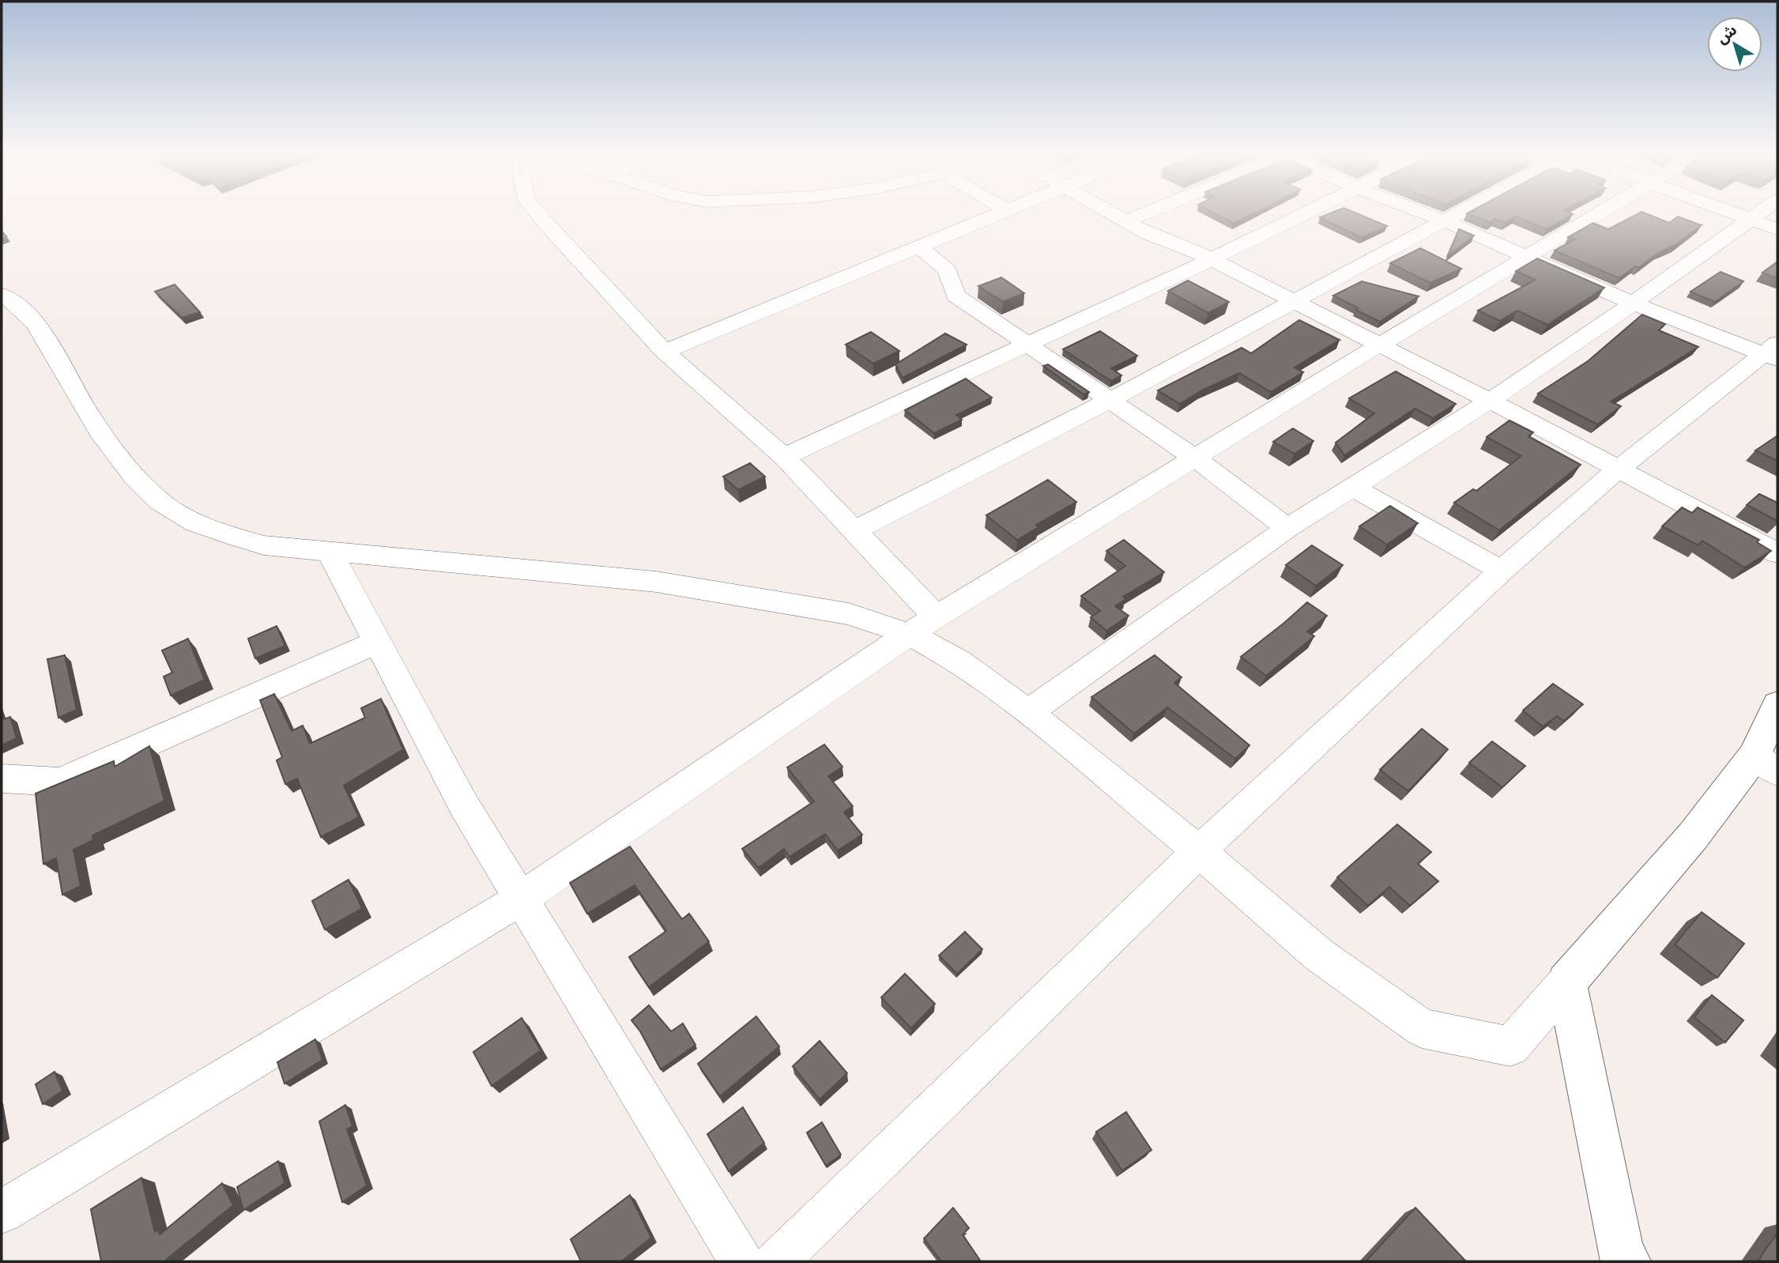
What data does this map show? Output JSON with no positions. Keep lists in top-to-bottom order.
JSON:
{
  "north": "top left"
}
